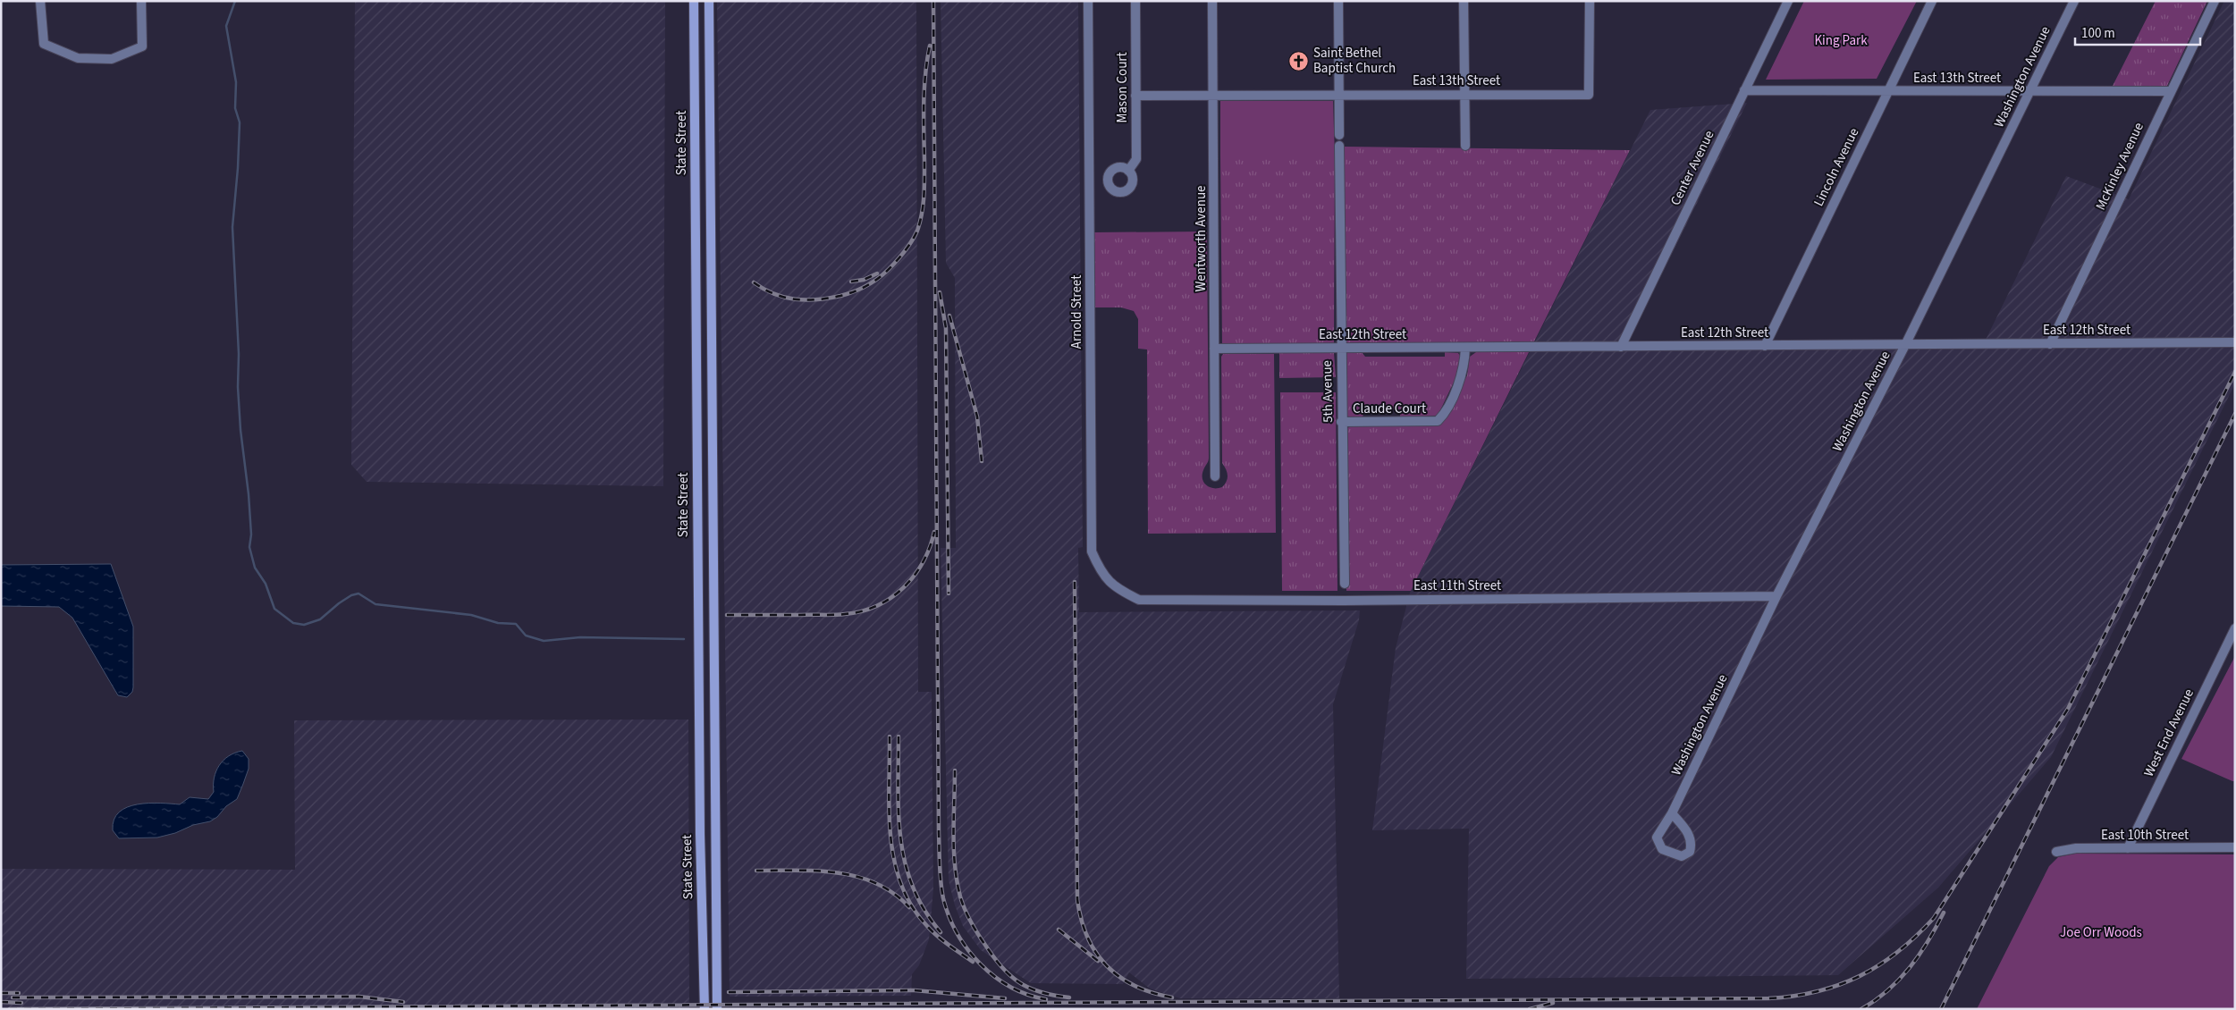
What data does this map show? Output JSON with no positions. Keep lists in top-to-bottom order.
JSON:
{
  "streets": {
    "street": [
      "Washington Avenue",
      "East 13th Street",
      "Mason Court",
      "State Street",
      "McKinley Avenue",
      "Lincoln Avenue",
      "Center Avenue",
      "Wentworth Avenue",
      "Arnold Street",
      "East 12th Street",
      "5th Avenue",
      "Claude Court",
      "East 11th Street",
      "West End Avenue",
      "East 10th Street"
    ]
  },
  "crossings": [
    ["Washington Avenue", "East 13th Street"],
    ["Washington Avenue", "East 12th Street"],
    ["Washington Avenue", "East 11th Street"],
    ["East 13th Street", "Mason Court"],
    ["East 13th Street", "McKinley Avenue"],
    ["East 13th Street", "Lincoln Avenue"],
    ["East 13th Street", "Center Avenue"],
    ["East 13th Street", "Wentworth Avenue"],
    ["McKinley Avenue", "East 12th Street"],
    ["Lincoln Avenue", "East 12th Street"],
    ["Center Avenue", "East 12th Street"],
    ["Wentworth Avenue", "East 12th Street"],
    ["Arnold Street", "East 11th Street"],
    ["East 12th Street", "5th Avenue"],
    ["East 12th Street", "Claude Court"],
    ["5th Avenue", "Claude Court"],
    ["West End Avenue", "East 10th Street"]
  ],
  "parks": ["King Park", "Joe Orr Woods"],
  "places": {
    "church": ["Saint Bethel Baptist Church"]
  },
  "scale_bar": "100 m"
}
